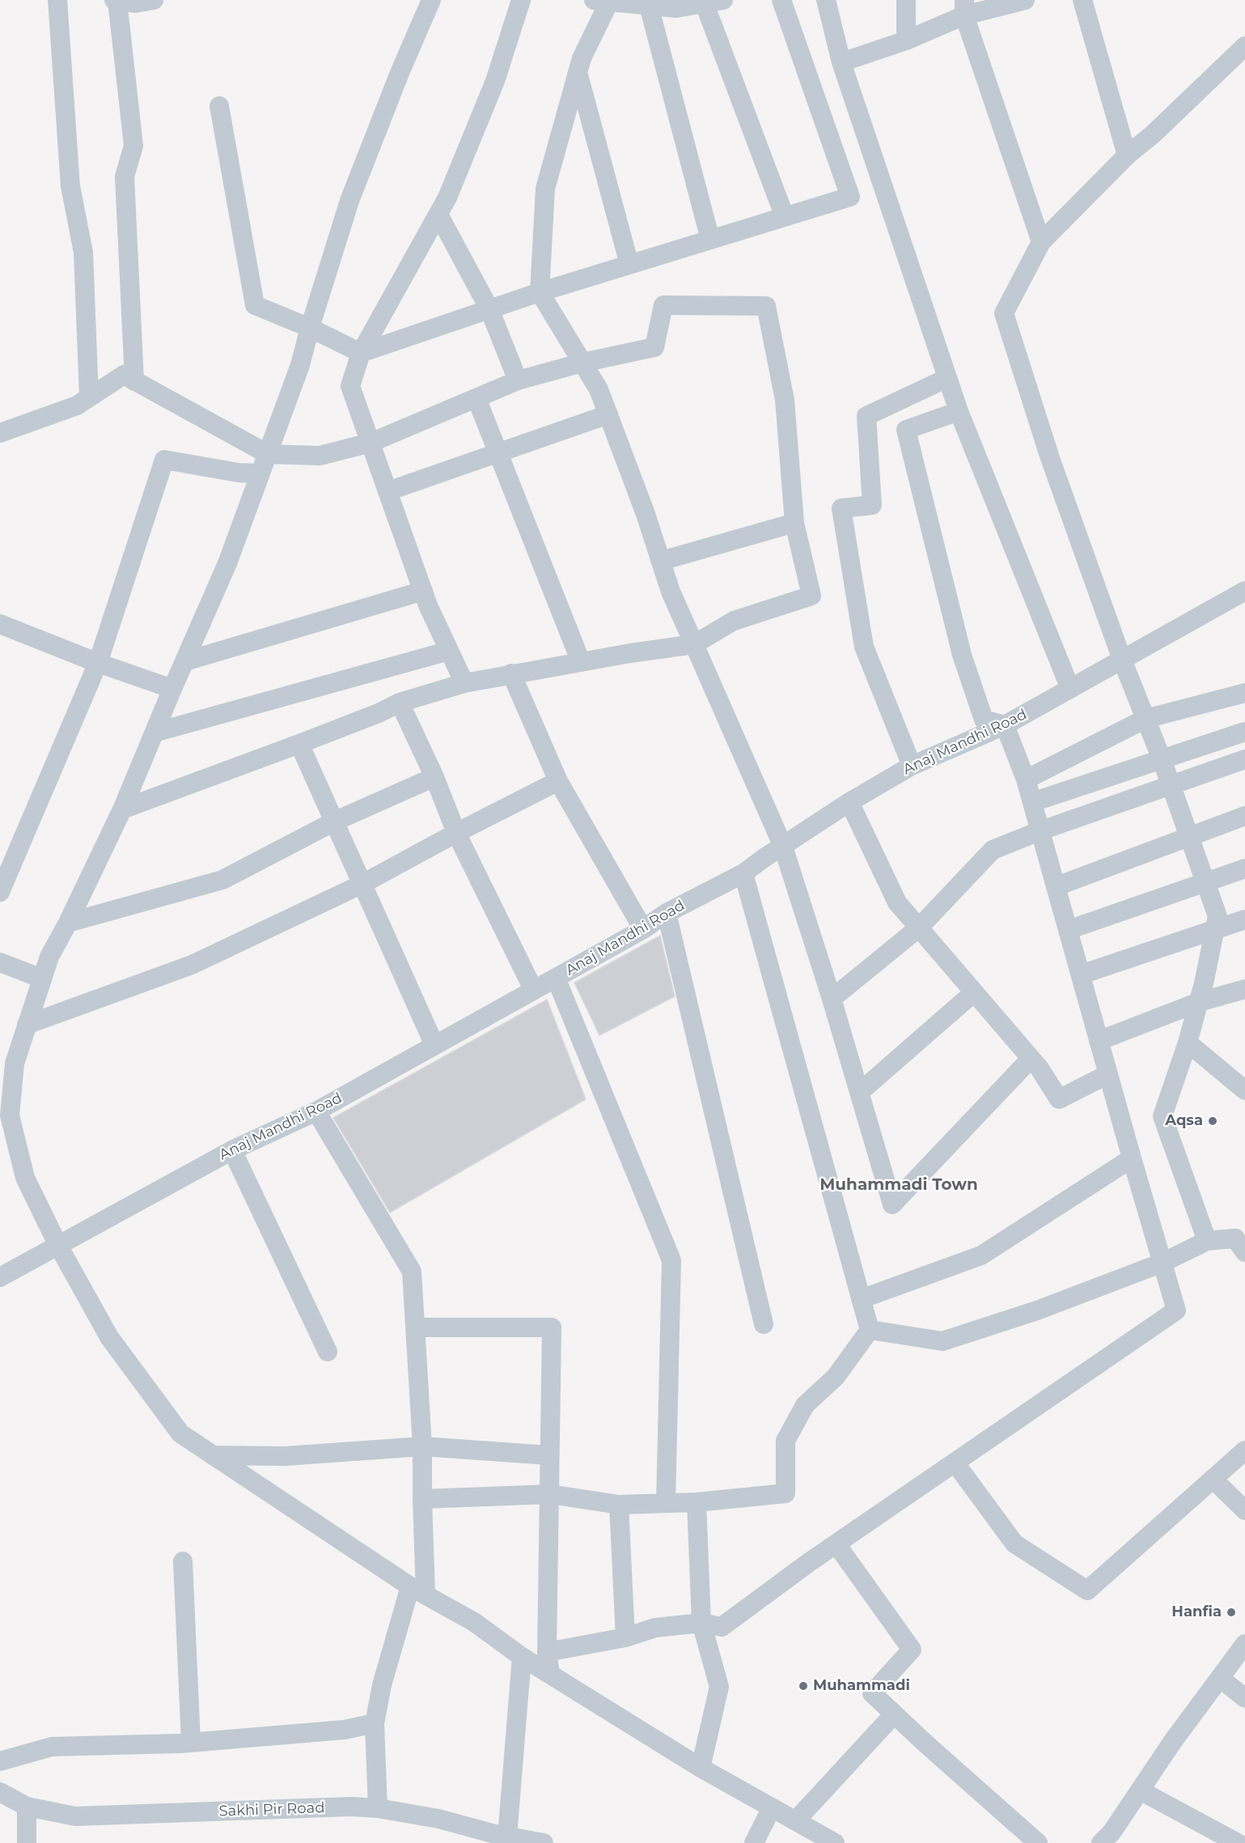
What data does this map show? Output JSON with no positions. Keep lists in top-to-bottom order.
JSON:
{
  "streets": {
    "street": ["Anaj Mandhi Road", "Sakhi Pir Road"]
  },
  "districts": ["Muhammadi Town"],
  "places": ["Aqsa", "Hanfia", "Muhammadi"]
}
